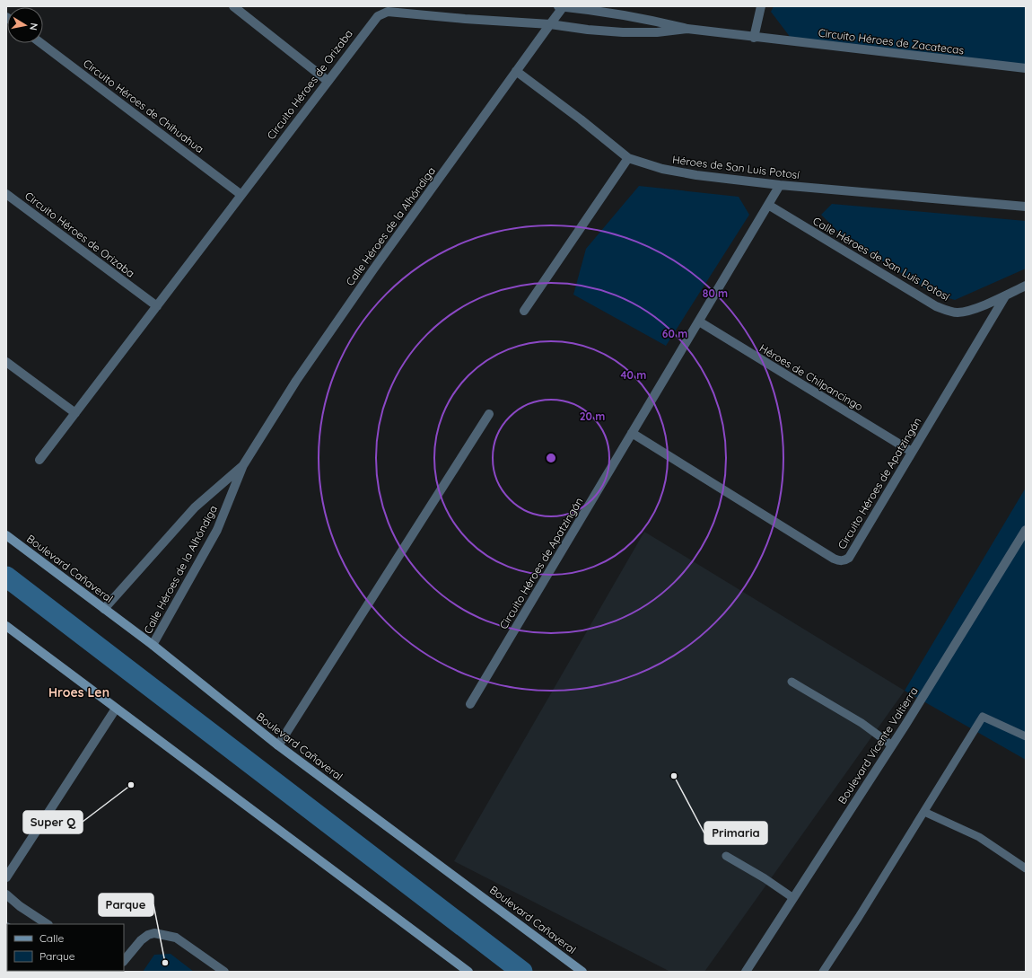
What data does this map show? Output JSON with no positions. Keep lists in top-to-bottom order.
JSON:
{
  "streets": {
    "street": [
      "Circuito Héroes de Zacatecas",
      "Circuito Héroes de Orizaba",
      "Circuito Héroes de Chihuahua",
      "Héroes de San Luis Potosí",
      "Calle Héroes de la Alhóndiga",
      "Calle Héroes de San Luis Potosí",
      "Héroes de Chilpancingo",
      "Circuito Héroes de Apatzingán",
      "Boulevard Cañaveral",
      "Boulevard Vicente Valtierra"
    ]
  },
  "crossings": [
    ["Circuito Héroes de Zacatecas", "Circuito Héroes de Orizaba"],
    ["Circuito Héroes de Zacatecas", "Calle Héroes de la Alhóndiga"],
    ["Circuito Héroes de Orizaba", "Circuito Héroes de Chihuahua"],
    ["Circuito Héroes de Orizaba", "Calle Héroes de la Alhóndiga"],
    ["Héroes de San Luis Potosí", "Circuito Héroes de Apatzingán"],
    ["Calle Héroes de la Alhóndiga", "Boulevard Cañaveral"],
    ["Calle Héroes de San Luis Potosí", "Circuito Héroes de Apatzingán"],
    ["Héroes de Chilpancingo", "Circuito Héroes de Apatzingán"]
  ],
  "districts": ["Hroes Len"],
  "places": ["Primaria", "Super Q", "Parque"],
  "legend": ["Calle", "Parque"],
  "north": "right",
  "rings": [
    "80 m",
    "60 m",
    "40 m",
    "20 m"
  ]
}
